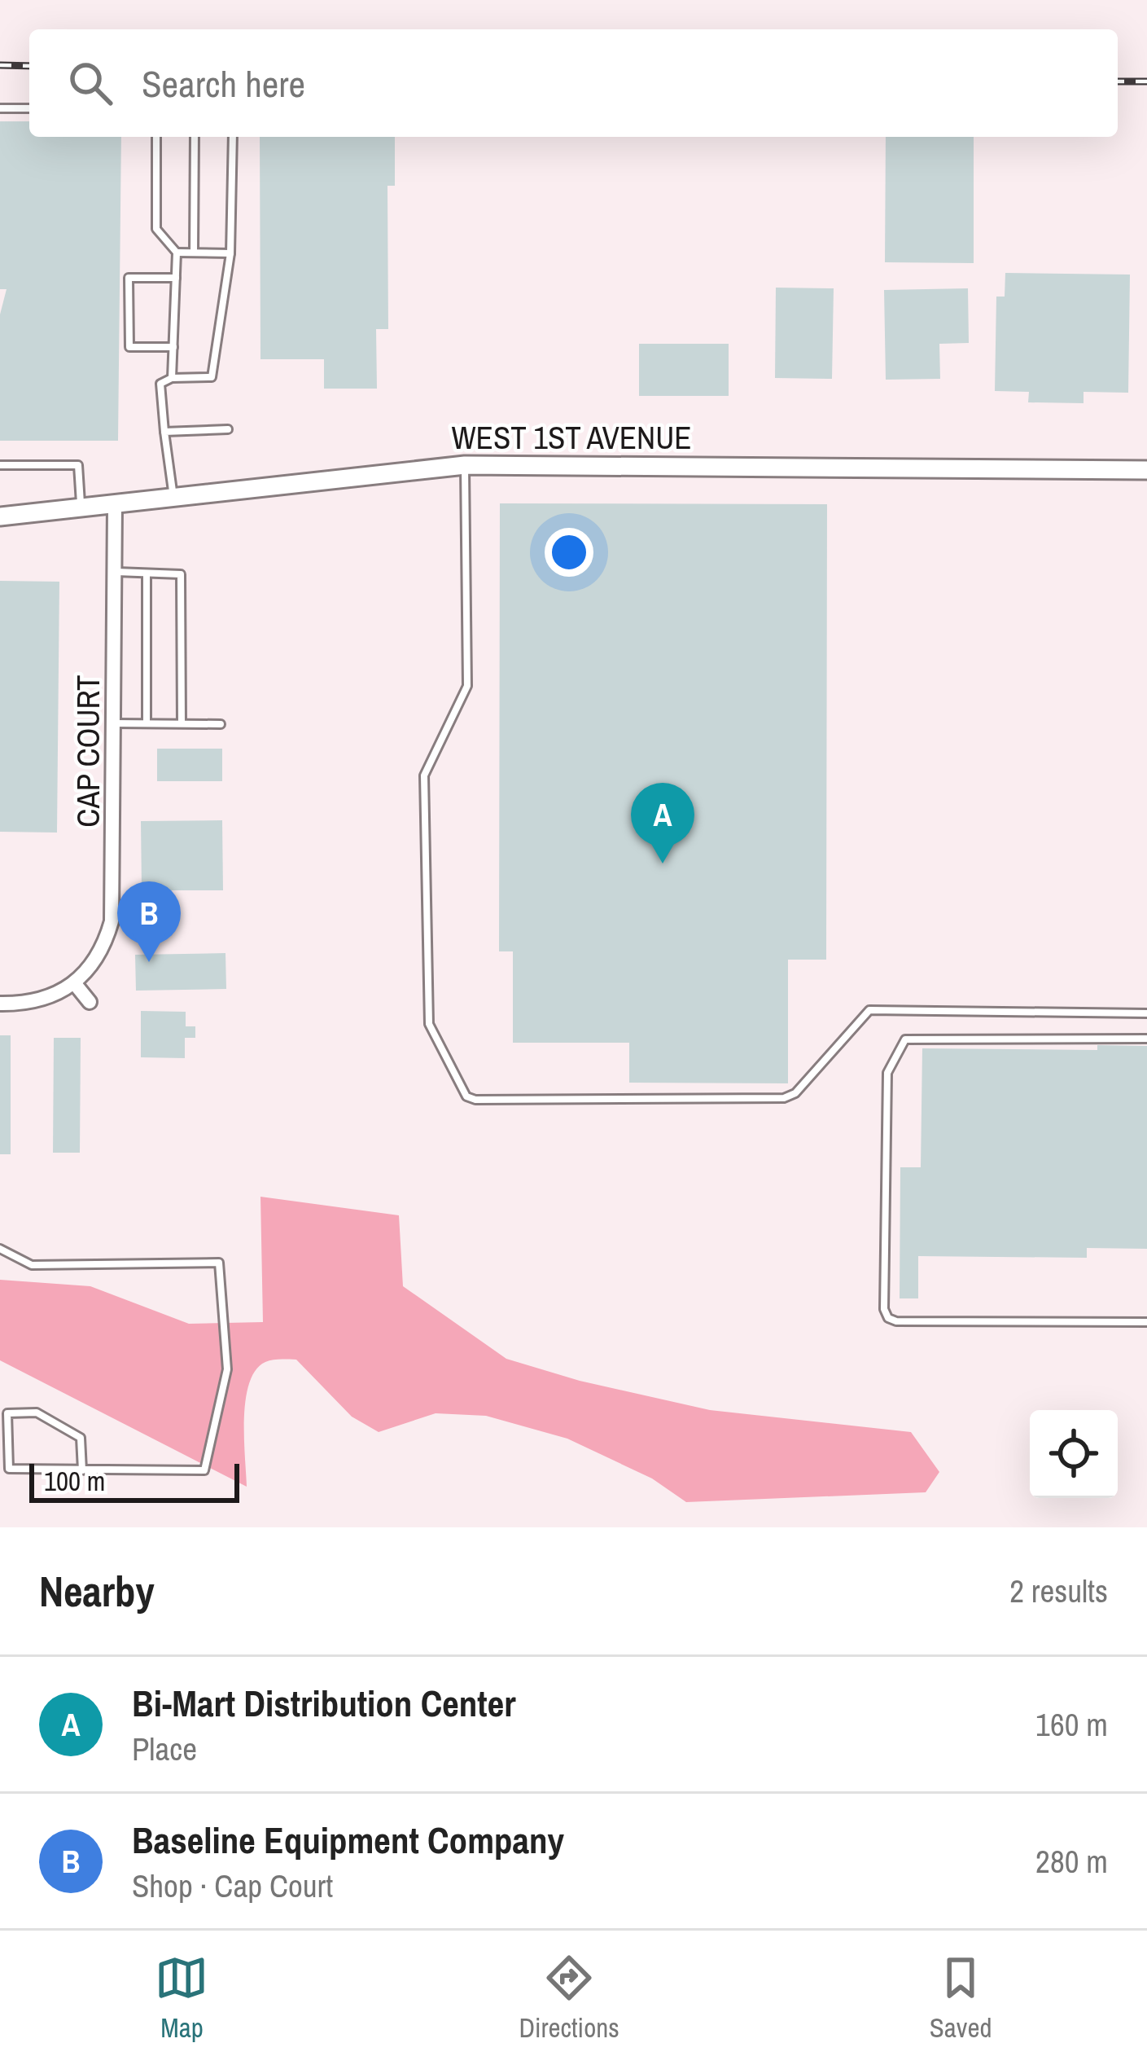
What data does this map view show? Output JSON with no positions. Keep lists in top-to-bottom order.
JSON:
{
  "streets": {
    "street": ["WEST 1ST AVENUE", "CAP COURT"]
  },
  "crossings": [
    ["WEST 1ST AVENUE", "CAP COURT"]
  ],
  "scale_bar": "100 m",
  "page": {
    "search": "Search here",
    "pins": ["A", "B"],
    "scale": "100 m",
    "heading": ["Nearby", "2 results"],
    "list": [
      {
        "mark": "A",
        "name": "Bi-Mart Distribution Center",
        "note": "Place",
        "value": "160 m"
      },
      {
        "mark": "B",
        "name": "Baseline Equipment Company",
        "note": "Shop · Cap Court",
        "value": "280 m"
      }
    ],
    "nav": ["Map", "Directions", "Saved"]
  }
}
